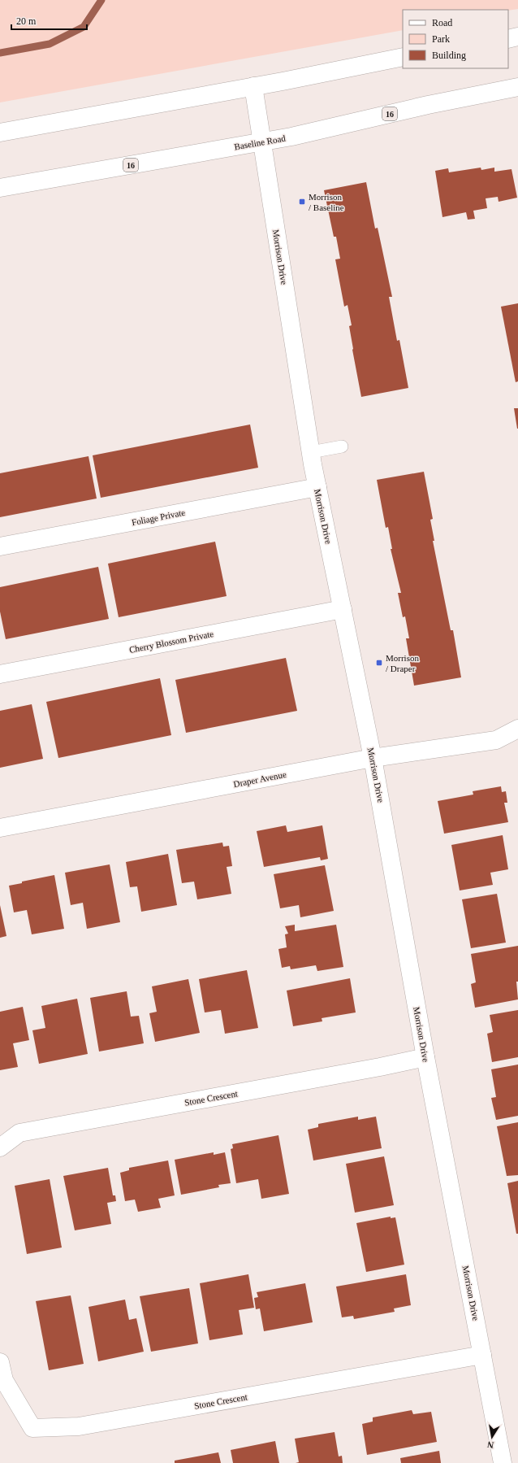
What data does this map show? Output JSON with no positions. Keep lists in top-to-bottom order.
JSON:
{
  "streets": {
    "street": [
      "16",
      "Baseline Road",
      "Morrison Drive",
      "Foliage Private",
      "Cherry Blossom Private",
      "Draper Avenue",
      "Stone Crescent"
    ]
  },
  "crossings": [
    ["Baseline Road", "Morrison Drive"],
    ["Morrison Drive", "Foliage Private"],
    ["Morrison Drive", "Cherry Blossom Private"],
    ["Morrison Drive", "Draper Avenue"],
    ["Morrison Drive", "Stone Crescent"]
  ],
  "places": {
    "transit": ["Morrison / Baseline", "Morrison / Draper"]
  },
  "legend": ["Road", "Park", "Building"],
  "scale_bar": "20 m",
  "north": "bottom"
}
